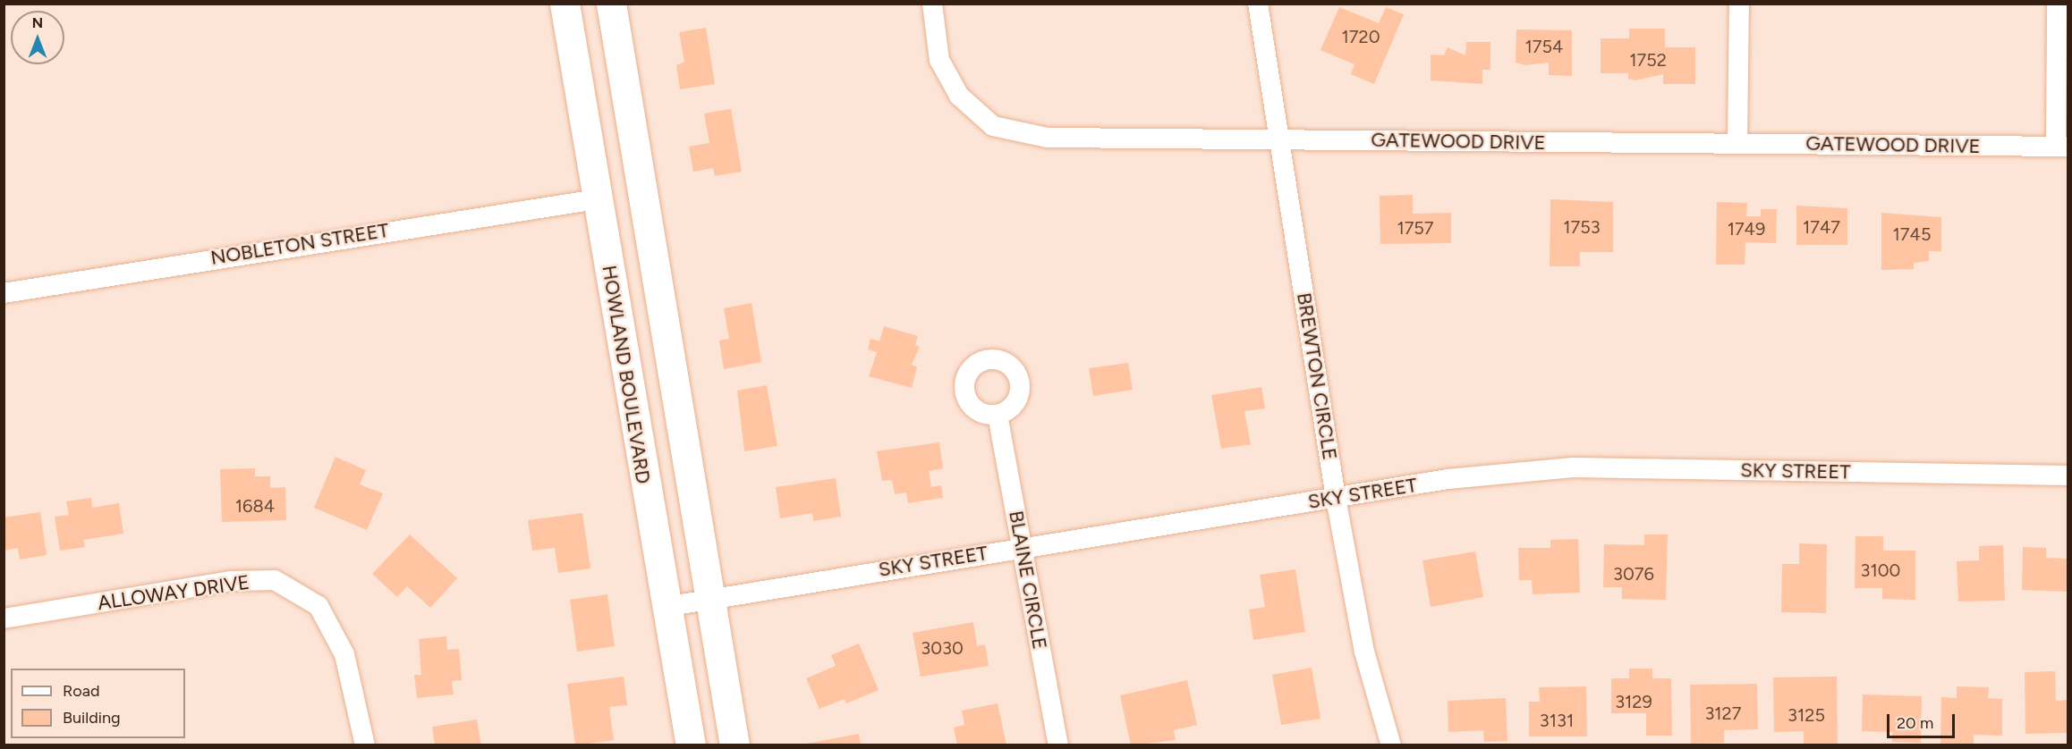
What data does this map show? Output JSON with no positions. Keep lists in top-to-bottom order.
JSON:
{
  "streets": {
    "main road": ["HOWLAND BOULEVARD"],
    "street": [
      "GATEWOOD DRIVE",
      "NOBLETON STREET",
      "BREWTON CIRCLE",
      "SKY STREET",
      "BLAINE CIRCLE",
      "ALLOWAY DRIVE"
    ]
  },
  "crossings": [
    ["GATEWOOD DRIVE", "BREWTON CIRCLE"],
    ["NOBLETON STREET", "HOWLAND BOULEVARD"],
    ["HOWLAND BOULEVARD", "SKY STREET"],
    ["BREWTON CIRCLE", "SKY STREET"],
    ["SKY STREET", "BLAINE CIRCLE"]
  ],
  "house_numbers": [
    "1720",
    "1754",
    "1752",
    "1753",
    "1747",
    "1757",
    "1749",
    "1745",
    "1684",
    "3100",
    "3076",
    "3030",
    "3129",
    "3127",
    "3125",
    "3131"
  ],
  "legend": ["Road", "Building"],
  "scale_bar": "20 m",
  "north": "top"
}
